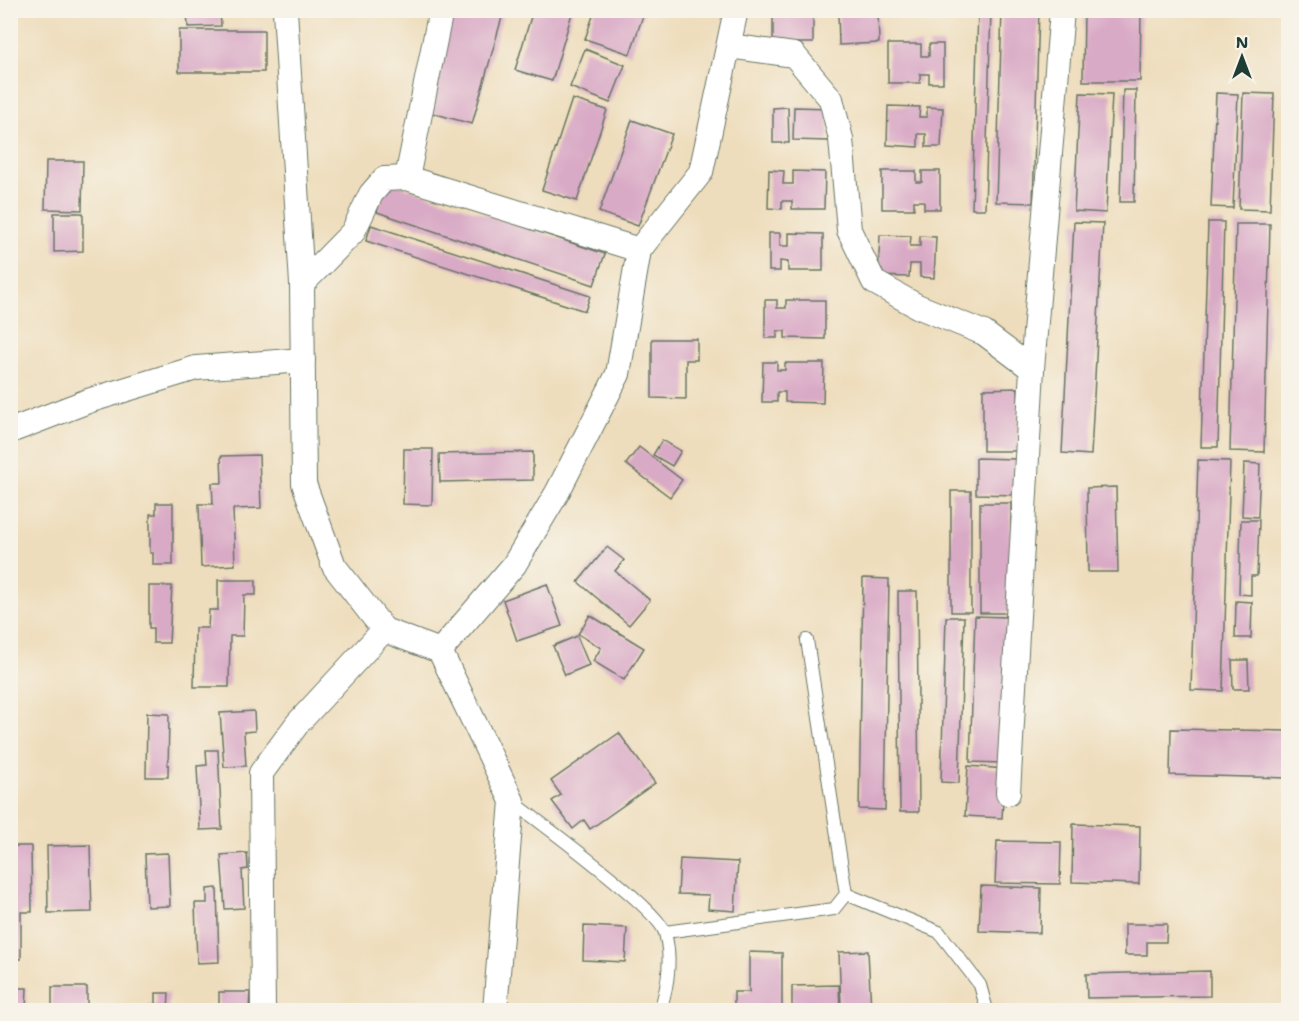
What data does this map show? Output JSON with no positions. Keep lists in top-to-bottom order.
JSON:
{
  "north": "top"
}
